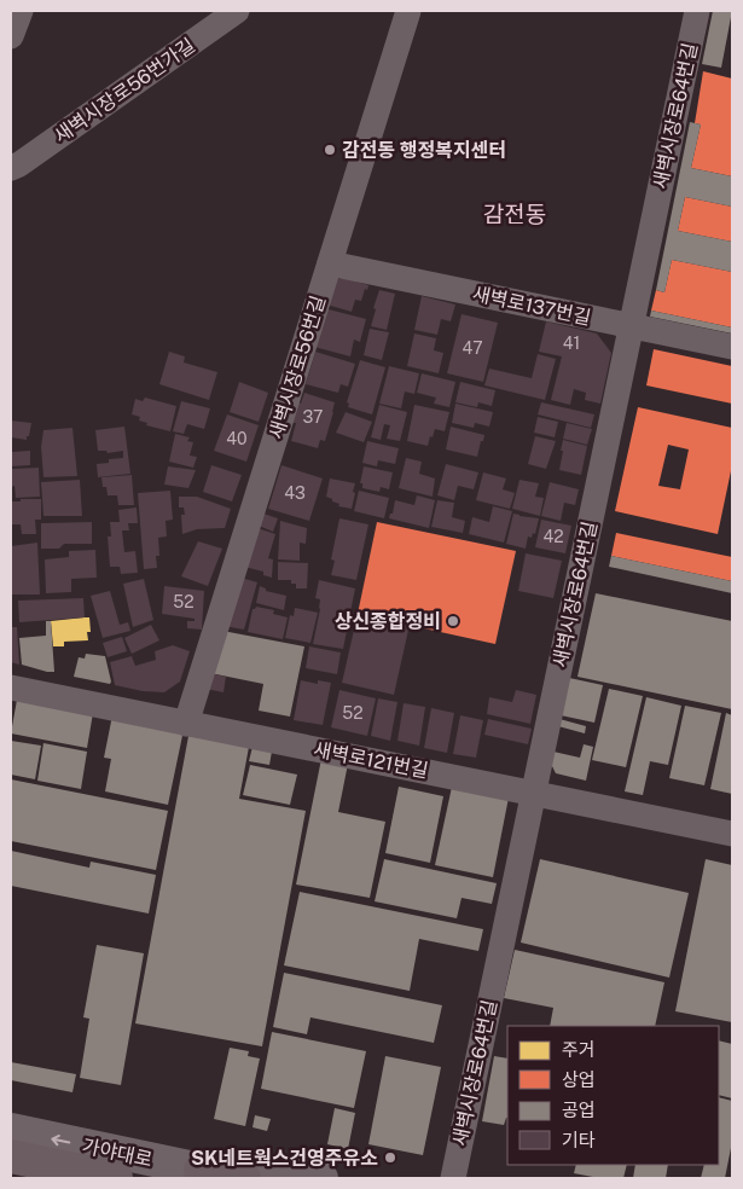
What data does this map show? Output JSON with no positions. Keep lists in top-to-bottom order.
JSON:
{
  "streets": {
    "main road": ["가야대로"],
    "street": [
      "새벽시장로56번가길",
      "새벽시장로64번길",
      "새벽로137번길",
      "새벽시장로56번길",
      "새벽로121번길"
    ]
  },
  "crossings": [
    ["새벽시장로64번길", "새벽로137번길"],
    ["새벽시장로64번길", "새벽로121번길"],
    ["새벽로137번길", "새벽시장로56번길"],
    ["새벽시장로56번길", "새벽로121번길"]
  ],
  "one_way": ["가야대로"],
  "districts": ["감전동"],
  "places": ["감전동 행정복지센터", "상신종합정비", "SK네트웍스건영주유소"],
  "house_numbers": [
    "41",
    "47",
    "37",
    "40",
    "43",
    "42",
    "52",
    "52"
  ],
  "legend": [
    "주거",
    "상업",
    "공업",
    "기타"
  ]
}
